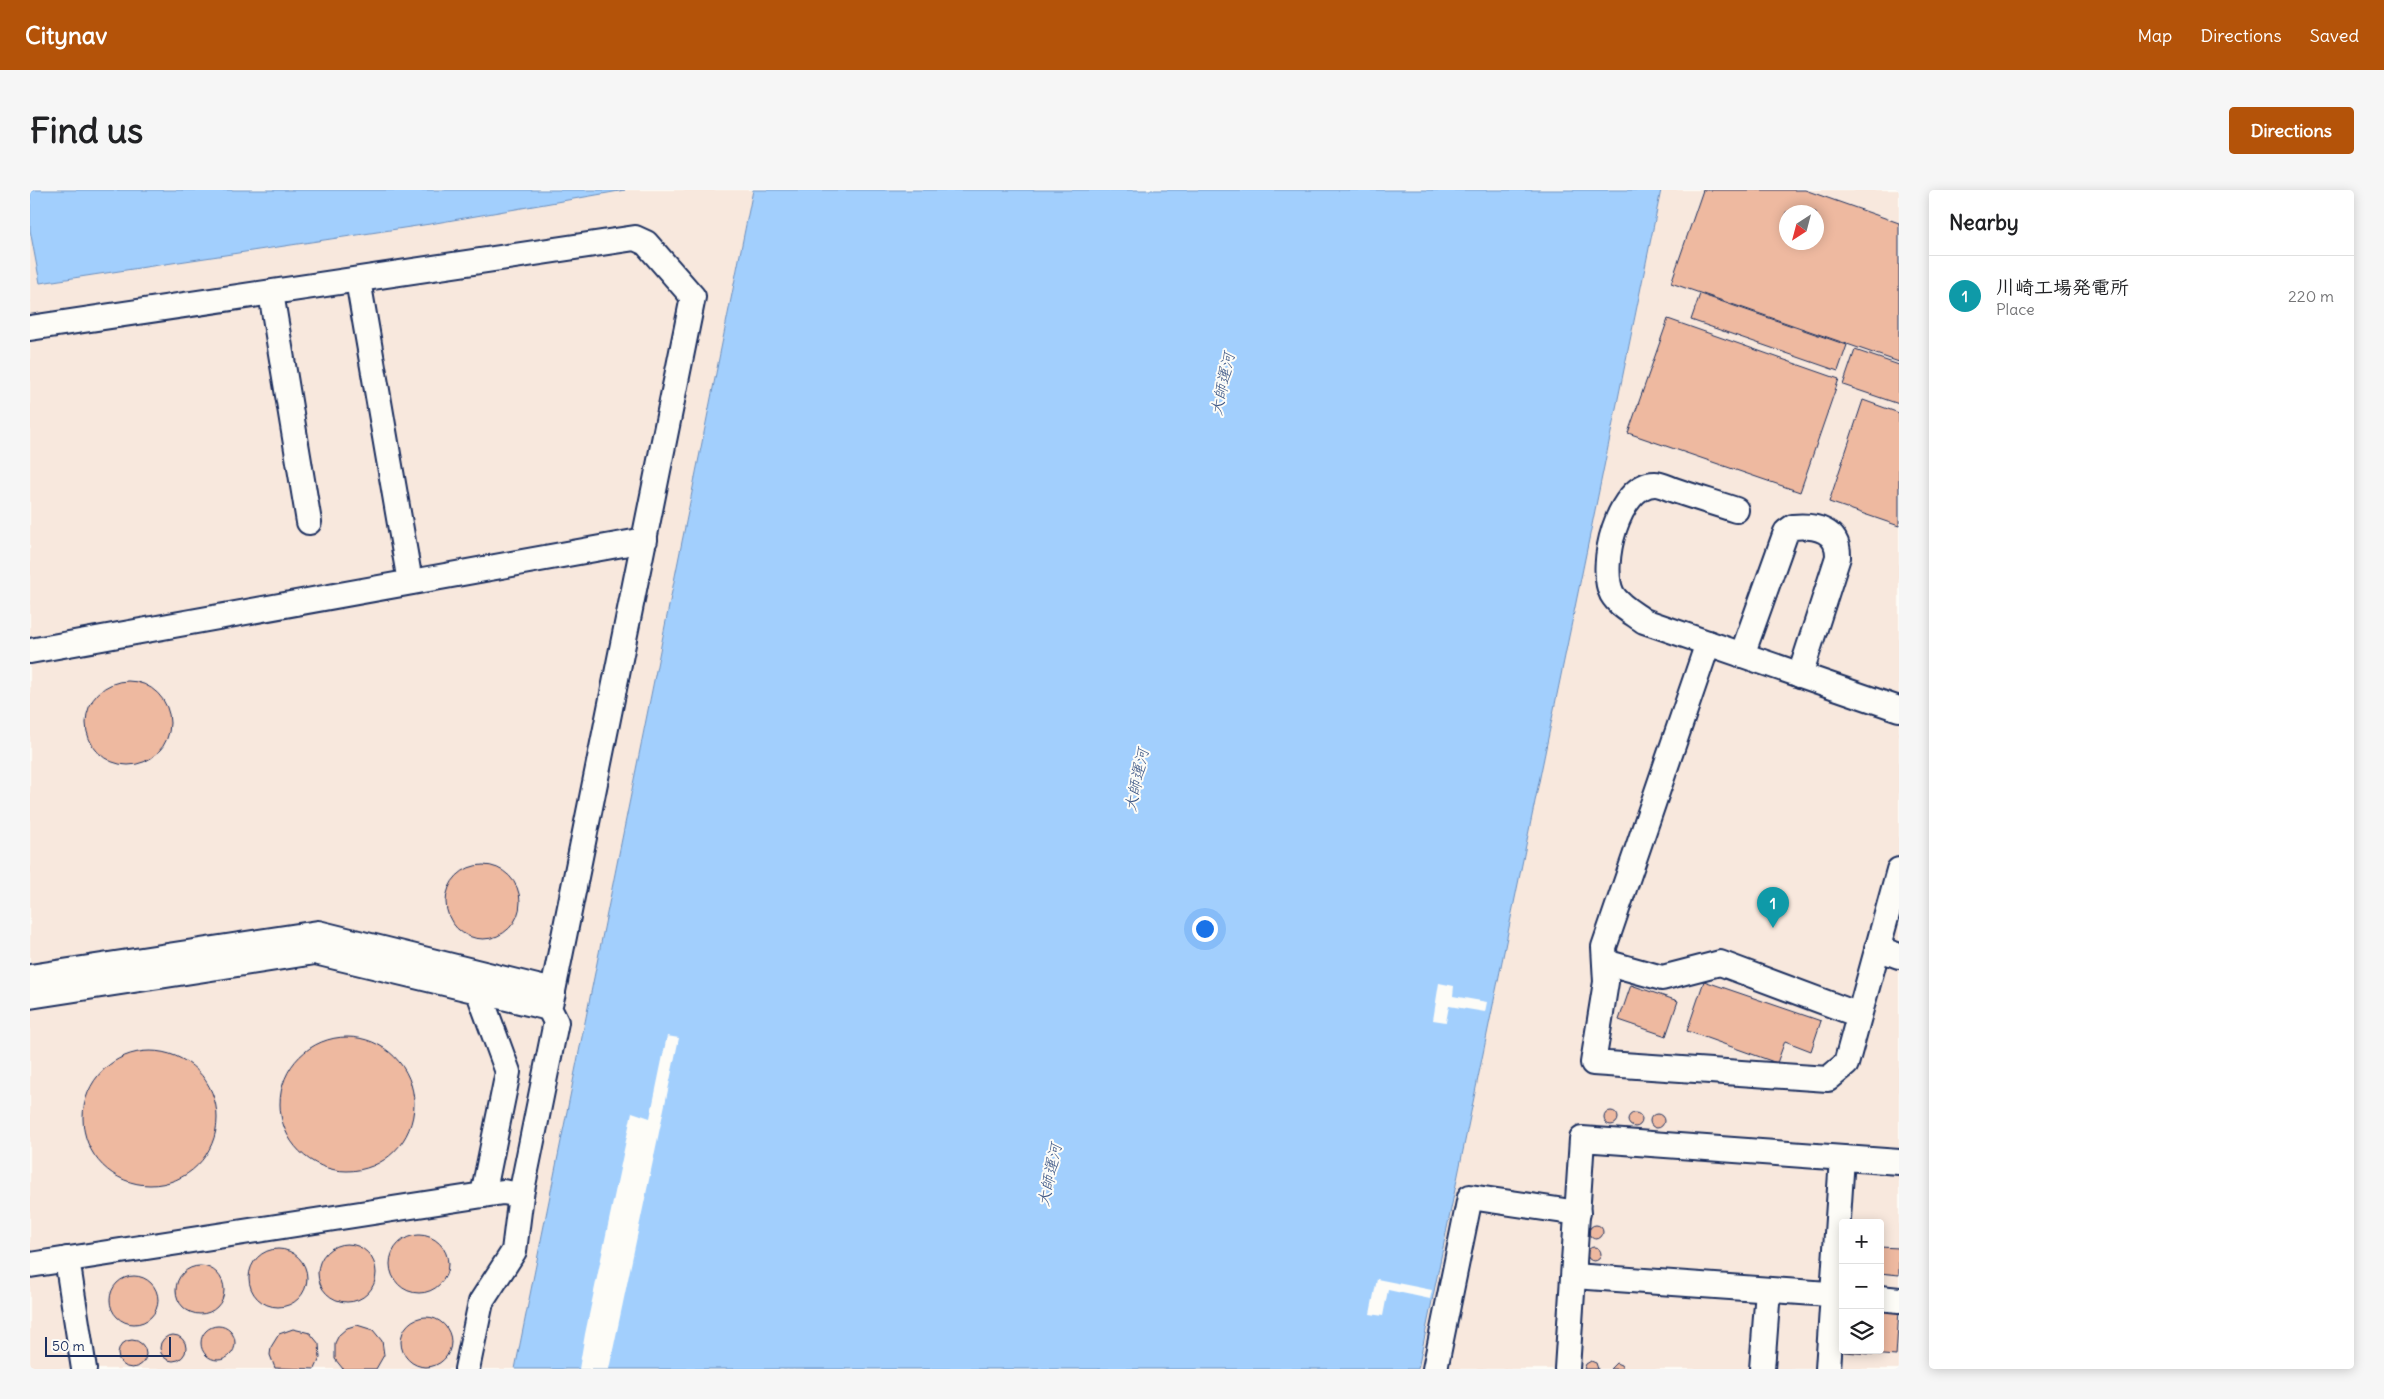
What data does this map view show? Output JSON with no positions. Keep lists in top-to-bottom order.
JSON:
{
  "water": ["大師運河"],
  "scale_bar": "50 m",
  "north": "bottom left",
  "page": {
    "header": "Citynav",
    "nav": ["Map", "Directions", "Saved"],
    "buttons": "Directions",
    "title": "Find us",
    "heading": "Nearby",
    "list": [
      {
        "mark": "1",
        "name": "川崎工場発電所",
        "note": "Place",
        "value": "220 m"
      }
    ],
    "pins": "1",
    "map_buttons": ["+", "−"],
    "scale": "50 m"
  }
}
